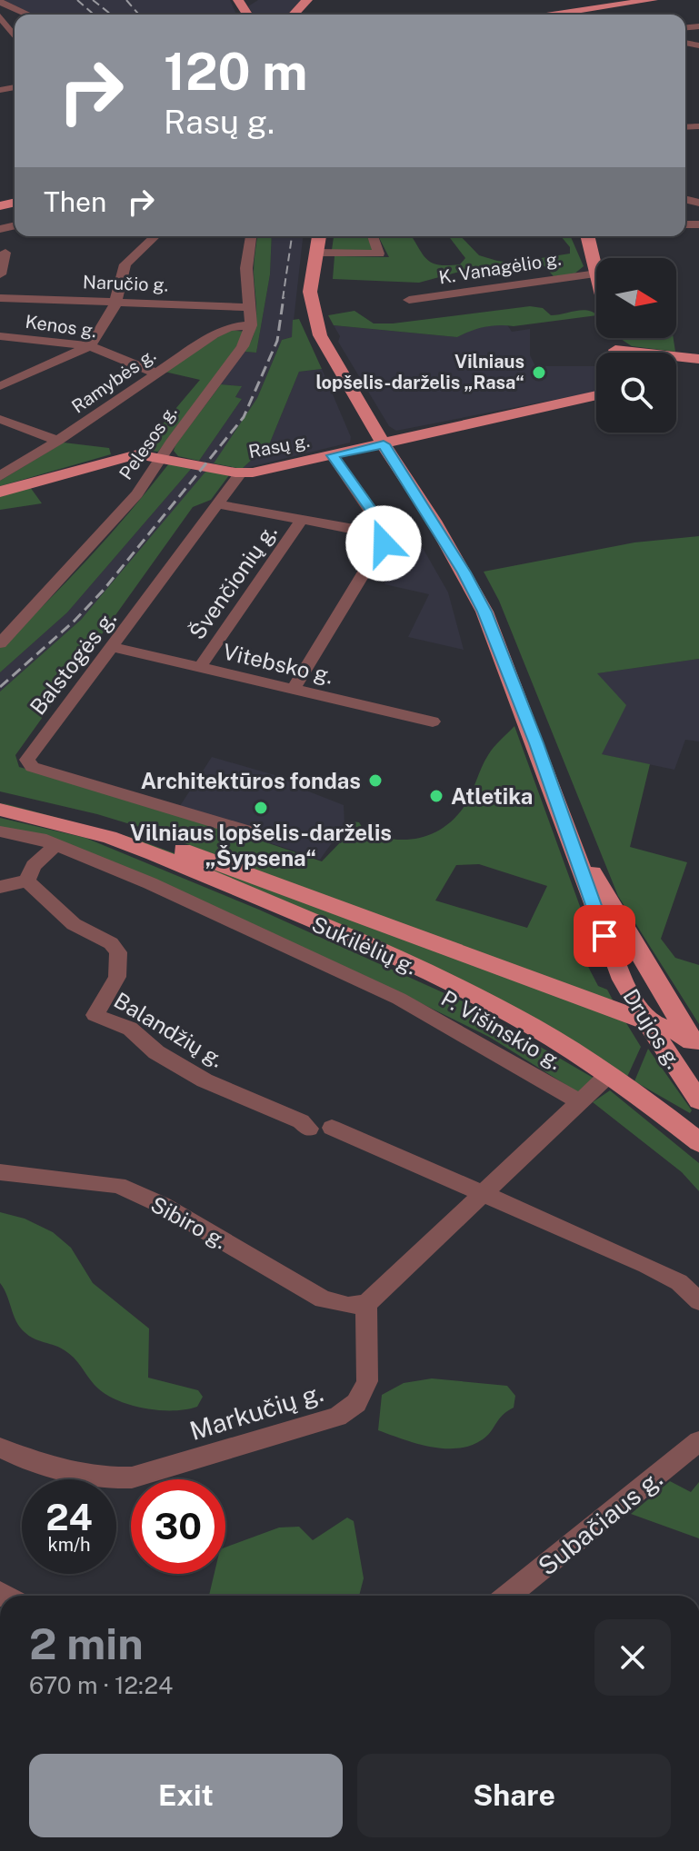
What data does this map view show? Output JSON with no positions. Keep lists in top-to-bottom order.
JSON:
{
  "streets": {
    "main road": ["Rasų g.", "Sukilėlių g.", "Drujos g."],
    "street": [
      "K. Vanagėlio g.",
      "Naručio g.",
      "Kenos g.",
      "Ramybės g.",
      "Pelesos g.",
      "Švenčionių g.",
      "Balstogės g.",
      "Vitebsko g.",
      "Balandžių g.",
      "P. Višinskio g.",
      "Sibiro g.",
      "Markučių g.",
      "Subačiaus g."
    ]
  },
  "crossings": [
    ["Kenos g.", "Ramybės g."],
    ["Ramybės g.", "Pelesos g."],
    ["Pelesos g.", "Rasų g."],
    ["Rasų g.", "Balstogės g."],
    ["Rasų g.", "Drujos g."],
    ["Švenčionių g.", "Vitebsko g."],
    ["Balstogės g.", "Vitebsko g."],
    ["Sibiro g.", "Markučių g."]
  ],
  "places": [
    "Vilniaus lopšelis-darželis „Rasa“",
    "Architektūros fondas",
    "Atletika",
    "Vilniaus lopšelis-darželis „Šypsena“"
  ],
  "north": "right",
  "page": {
    "turn": ["120 m", "Rasų g."],
    "then": "Then",
    "speed": "24 km/h",
    "limit": "30",
    "heading": ["2 min", "670 m · 12:24"],
    "buttons": ["Exit", "Share"]
  }
}
